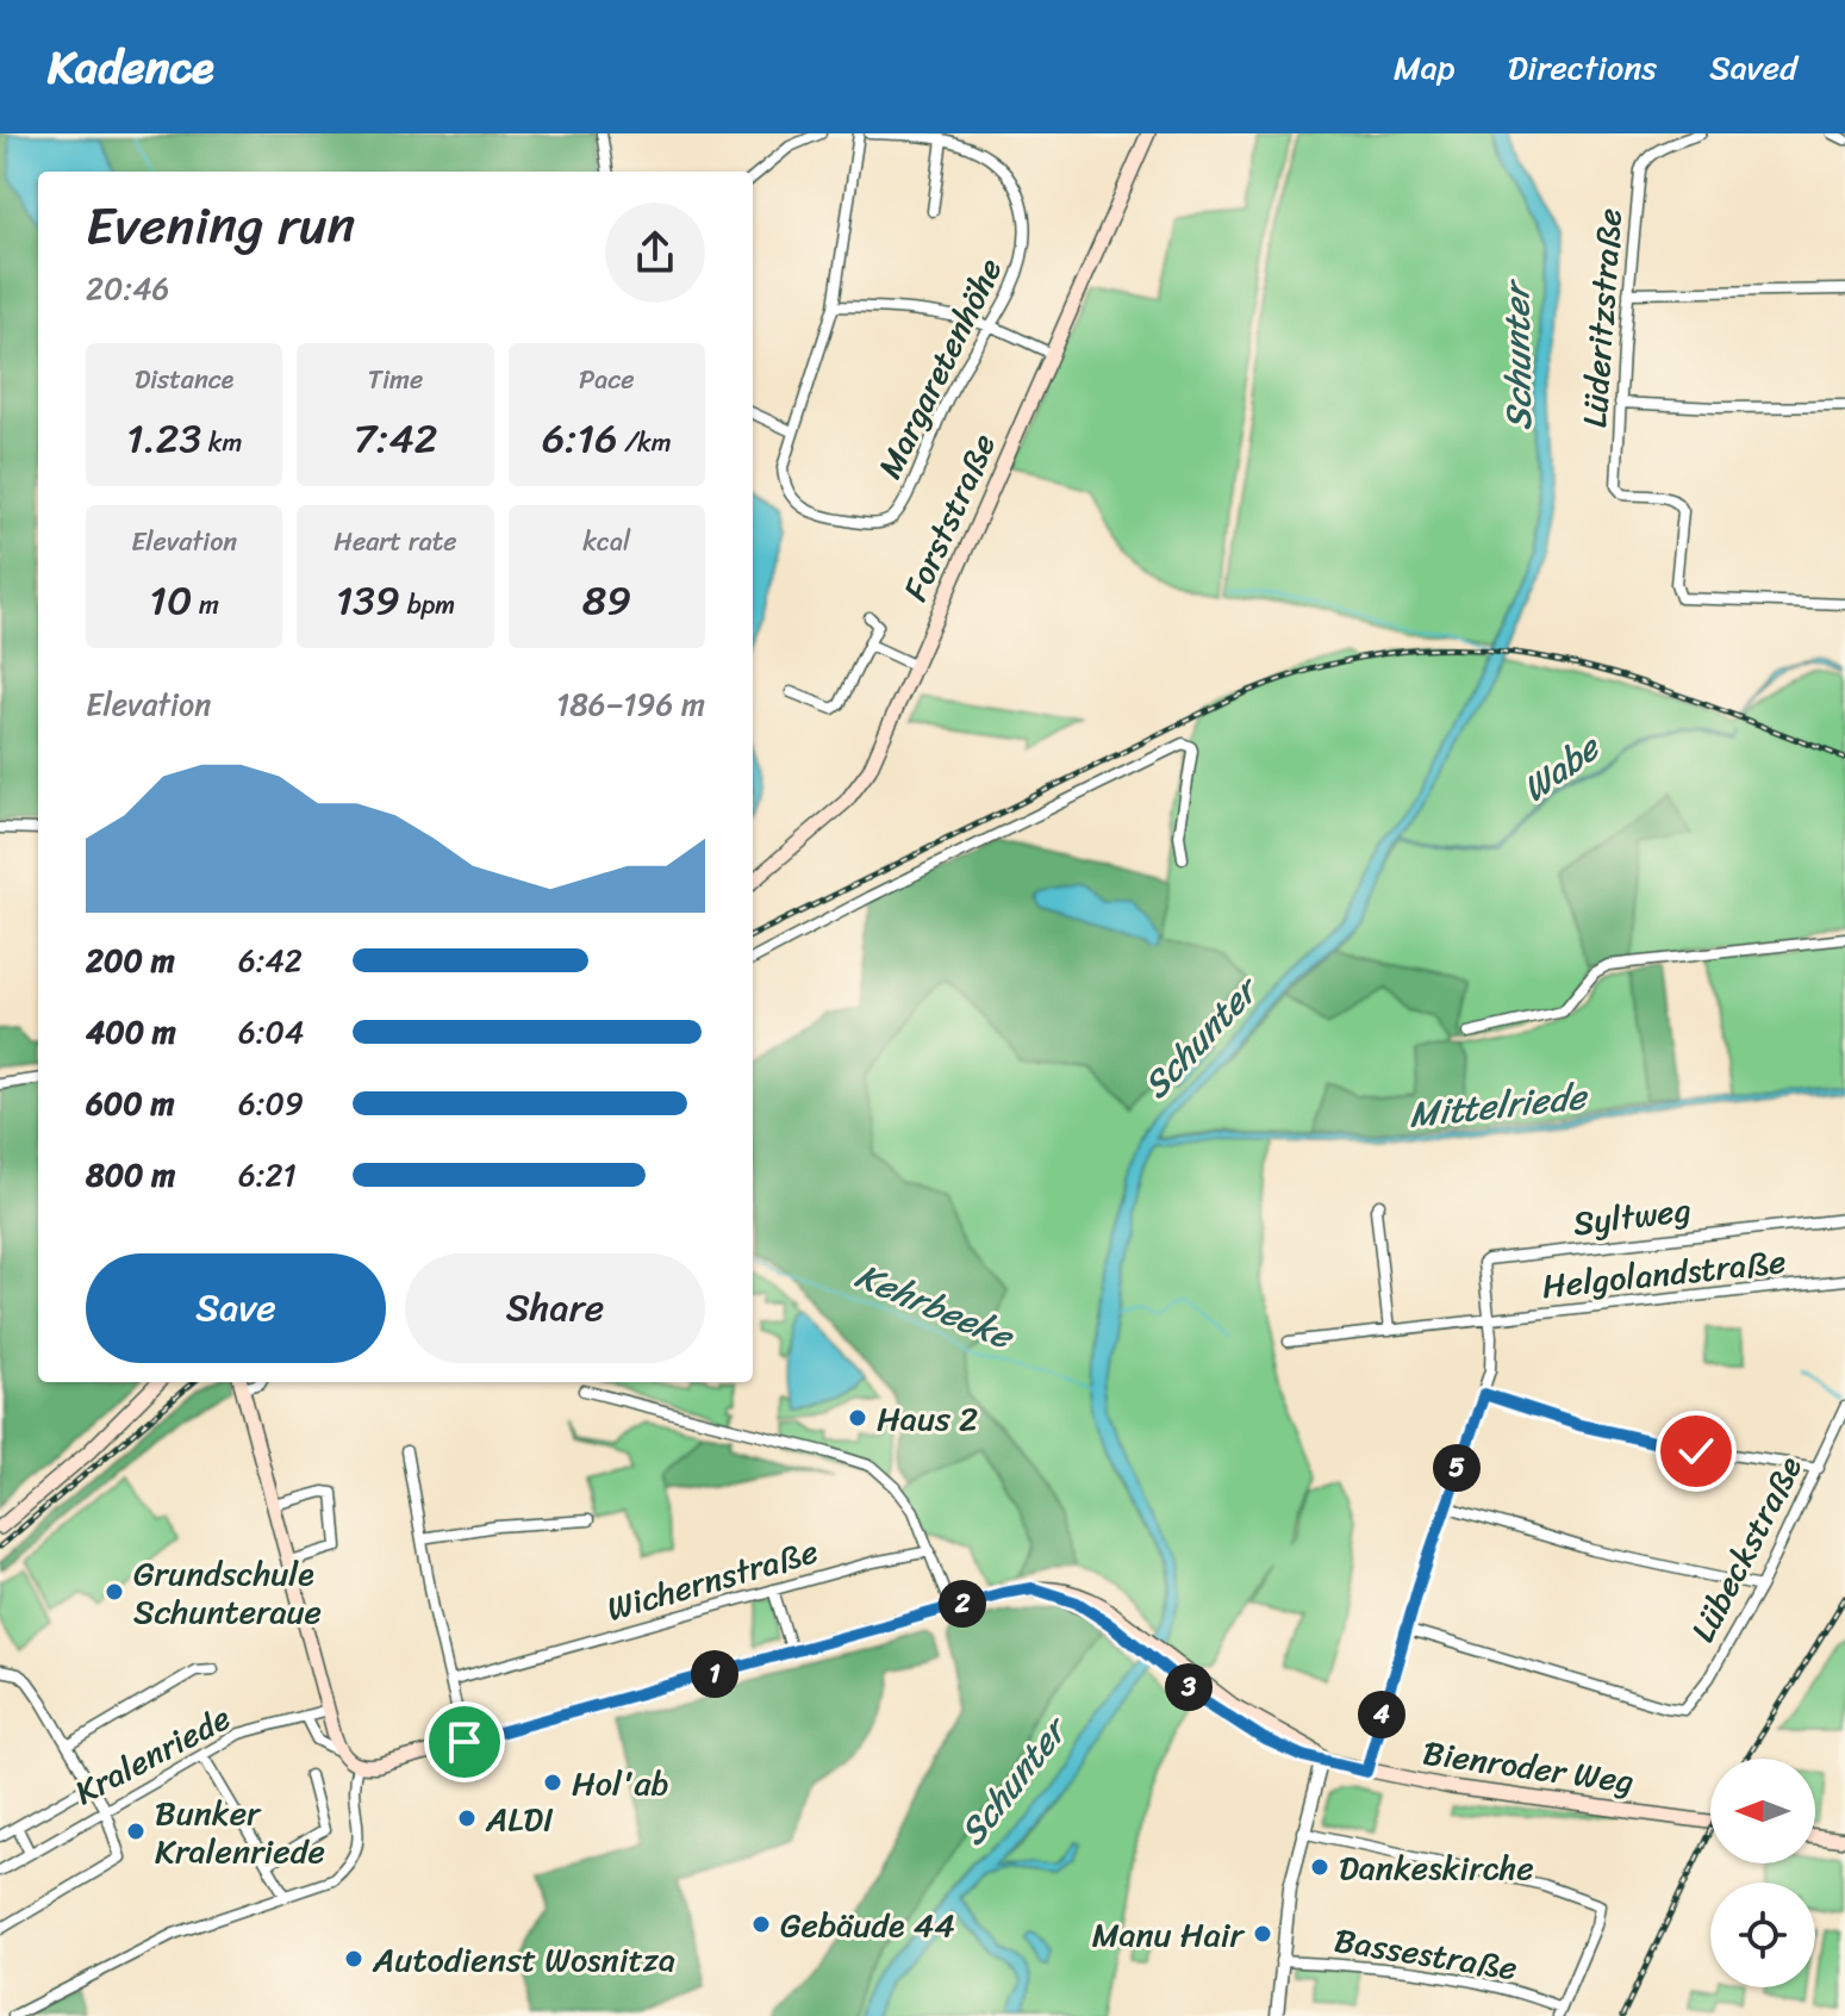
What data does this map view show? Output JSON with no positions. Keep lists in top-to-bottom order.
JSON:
{
  "streets": {
    "main road": ["Forststraße", "Bienroder Weg"],
    "street": [
      "Lüderitzstraße",
      "Margaretenhöhe",
      "Syltweg",
      "Helgolandstraße",
      "Lübeckstraße",
      "Wichernstraße",
      "Kralenriede",
      "Bassestraße"
    ]
  },
  "crossings": [
    ["Syltweg", "Helgolandstraße"]
  ],
  "water": [
    "Schunter",
    "Wabe",
    "Mittelriede",
    "Kehrbeeke"
  ],
  "places": [
    "Haus 2",
    "Grundschule Schunteraue",
    "Hol'ab",
    "ALDI",
    "Bunker Kralenriede",
    "Dankeskirche",
    "Gebäude 44",
    "Manu Hair",
    "Autodienst Wosnitza"
  ],
  "north": "left",
  "page": {
    "header": "Kadence",
    "nav": ["Map", "Directions", "Saved"],
    "heading": ["Evening run", "20:46"],
    "stats": [
      ["Distance", "1.23 km"],
      ["Time", "7:42"],
      ["Pace", "6:16 /km"],
      ["Elevation", "10 m"],
      ["Heart rate", "139 bpm"],
      ["kcal", "89"]
    ],
    "chart": ["Elevation", "186–196 m"],
    "list": [
      {
        "name": "200 m",
        "note": "6:42"
      },
      {
        "name": "400 m",
        "note": "6:04"
      },
      {
        "name": "600 m",
        "note": "6:09"
      },
      {
        "name": "800 m",
        "note": "6:21"
      }
    ],
    "buttons": ["Save", "Share"],
    "pins": [
      "5",
      "2",
      "1",
      "3",
      "4"
    ]
  }
}
